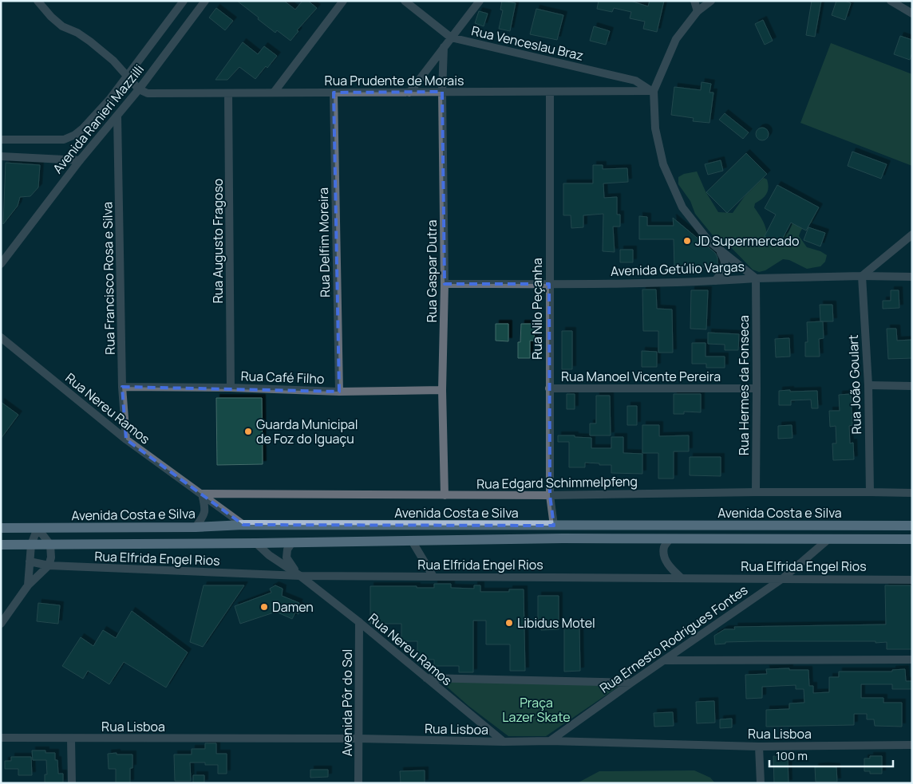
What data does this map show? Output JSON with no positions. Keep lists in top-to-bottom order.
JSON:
{
  "streets": {
    "main road": ["Avenida Costa e Silva"],
    "street": [
      "Rua Venceslau Braz",
      "Rua Prudente de Morais",
      "Avenida Ranieri Mazzilli",
      "Rua Augusto Fragoso",
      "Rua Delfim Moreira",
      "Avenida Getúlio Vargas",
      "Rua Gaspar Dutra",
      "Rua Francisco Rosa e Silva",
      "Rua Nilo Peçanha",
      "Rua Manoel Vicente Pereira",
      "Rua Café Filho",
      "Rua João Goulart",
      "Rua Hermes da Fonseca",
      "Rua Nereu Ramos",
      "Rua Edgard Schimmelpfeng",
      "Rua Elfrida Engel Rios",
      "Rua Ernesto Rodrigues Fontes",
      "Avenida Pôr do Sol",
      "Rua Lisboa"
    ]
  },
  "crossings": [
    ["Rua Venceslau Braz", "Rua Prudente de Morais"],
    ["Rua Prudente de Morais", "Avenida Ranieri Mazzilli"],
    ["Rua Prudente de Morais", "Rua Augusto Fragoso"],
    ["Rua Prudente de Morais", "Rua Delfim Moreira"],
    ["Rua Prudente de Morais", "Rua Gaspar Dutra"],
    ["Rua Prudente de Morais", "Rua Nilo Peçanha"],
    ["Avenida Ranieri Mazzilli", "Rua Francisco Rosa e Silva"],
    ["Rua Augusto Fragoso", "Rua Café Filho"],
    ["Rua Delfim Moreira", "Rua Café Filho"],
    ["Avenida Getúlio Vargas", "Rua Gaspar Dutra"],
    ["Avenida Getúlio Vargas", "Rua Nilo Peçanha"],
    ["Avenida Getúlio Vargas", "Rua João Goulart"],
    ["Avenida Getúlio Vargas", "Rua Hermes da Fonseca"],
    ["Rua Gaspar Dutra", "Rua Café Filho"],
    ["Rua Gaspar Dutra", "Rua Edgard Schimmelpfeng"],
    ["Rua Francisco Rosa e Silva", "Rua Café Filho"],
    ["Rua Francisco Rosa e Silva", "Rua Nereu Ramos"],
    ["Rua Nilo Peçanha", "Rua Manoel Vicente Pereira"],
    ["Rua Nilo Peçanha", "Rua Edgard Schimmelpfeng"],
    ["Rua Nilo Peçanha", "Avenida Costa e Silva"],
    ["Rua Manoel Vicente Pereira", "Rua Hermes da Fonseca"],
    ["Rua João Goulart", "Rua Edgard Schimmelpfeng"],
    ["Rua Hermes da Fonseca", "Rua Edgard Schimmelpfeng"],
    ["Rua Nereu Ramos", "Rua Edgard Schimmelpfeng"],
    ["Rua Nereu Ramos", "Avenida Costa e Silva"],
    ["Rua Nereu Ramos", "Rua Elfrida Engel Rios"],
    ["Rua Nereu Ramos", "Avenida Pôr do Sol"],
    ["Rua Nereu Ramos", "Rua Lisboa"],
    ["Avenida Costa e Silva", "Rua Ernesto Rodrigues Fontes"],
    ["Rua Elfrida Engel Rios", "Rua Ernesto Rodrigues Fontes"],
    ["Rua Ernesto Rodrigues Fontes", "Rua Lisboa"],
    ["Avenida Pôr do Sol", "Rua Lisboa"]
  ],
  "parks": ["Praça Lazer Skate"],
  "places": [
    "JD Supermercado",
    "Guarda Municipal de Foz do Iguaçu",
    "Damen",
    "Libidus Motel"
  ],
  "scale_bar": "100 m"
}
